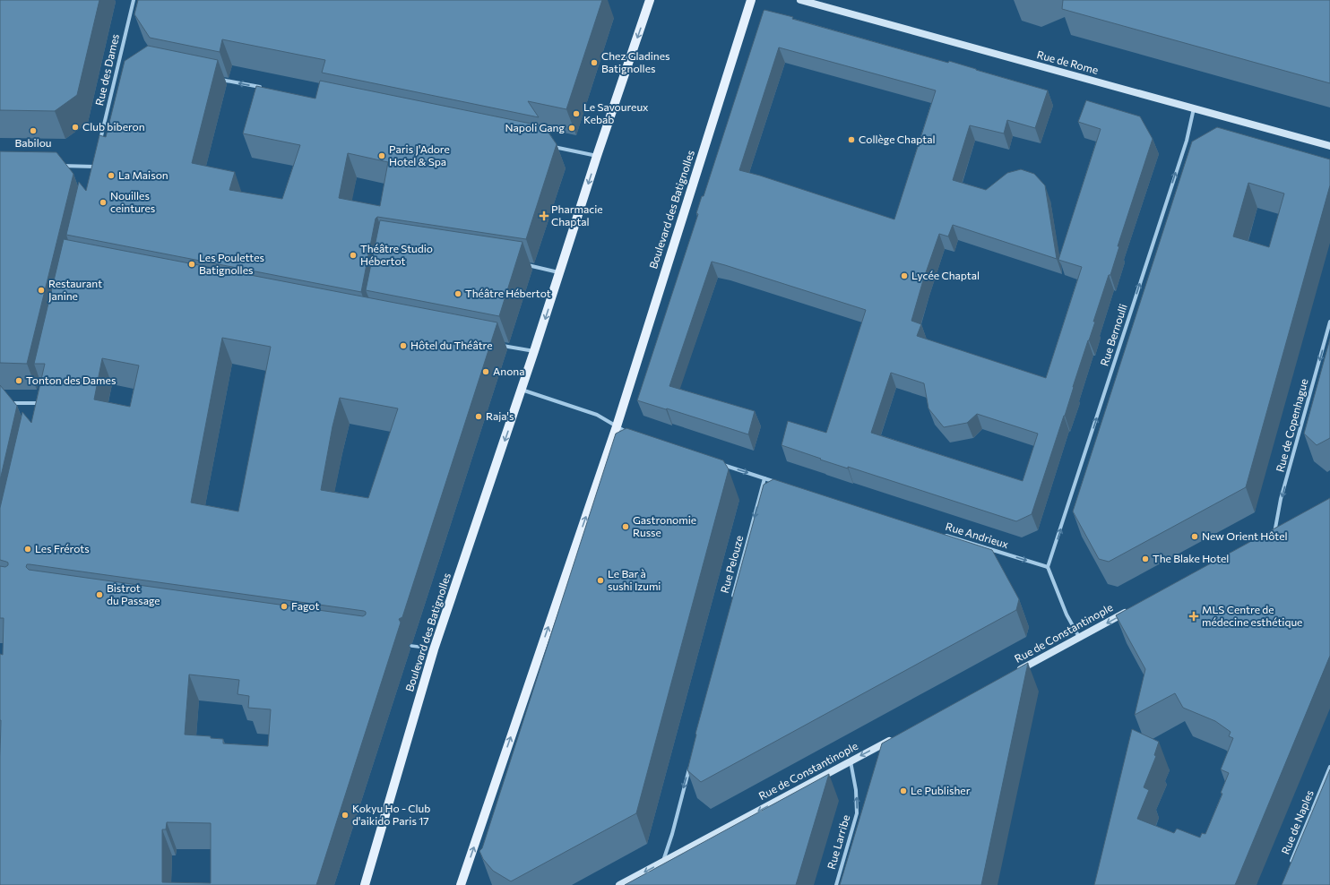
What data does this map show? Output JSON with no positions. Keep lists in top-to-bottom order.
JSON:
{
  "streets": {
    "main road": ["Rue de Rome", "Boulevard des Batignolles", "Rue de Constantinople"],
    "street": [
      "Rue des Dames",
      "Rue Bernoulli",
      "Rue de Copenhague",
      "Rue Andrieux",
      "Rue Pelouze",
      "Rue de Naples",
      "Rue Larribe"
    ]
  },
  "crossings": [
    ["Rue de Rome", "Rue Bernoulli"],
    ["Rue Bernoulli", "Rue Andrieux"],
    ["Rue de Constantinople", "Rue Larribe"]
  ],
  "one_way": [
    "Rue Bernoulli",
    "Rue de Copenhague",
    "Rue Andrieux",
    "Rue Pelouze",
    "Rue de Constantinople",
    "Rue Larribe"
  ],
  "places": {
    "other": [
      "Chez Gladines Batignolles",
      "Le Savoureux Kebab",
      "Club biberon",
      "Napoli Gang",
      "Babilou",
      "Collège Chaptal",
      "Paris J'Adore Hotel & Spa",
      "La Maison",
      "Nouilles ceintures",
      "Théâtre Studio Hébertot",
      "Les Poulettes Batignolles",
      "Lycée Chaptal",
      "Restaurant Janine",
      "Théâtre Hébertot",
      "Hôtel du Théâtre",
      "Anona",
      "Tonton des Dames",
      "Raja's",
      "Gastronomie Russe",
      "New Orient Hôtel",
      "Les Frérots",
      "The Blake Hotel",
      "Le Bar à sushi Izumi",
      "Bistrot du Passage",
      "Fagot",
      "Le Publisher",
      "Kokyu Ho - Club d'aikido Paris 17"
    ],
    "health": ["Pharmacie Chaptal", "MLS Centre de médecine esthétique"]
  }
}
